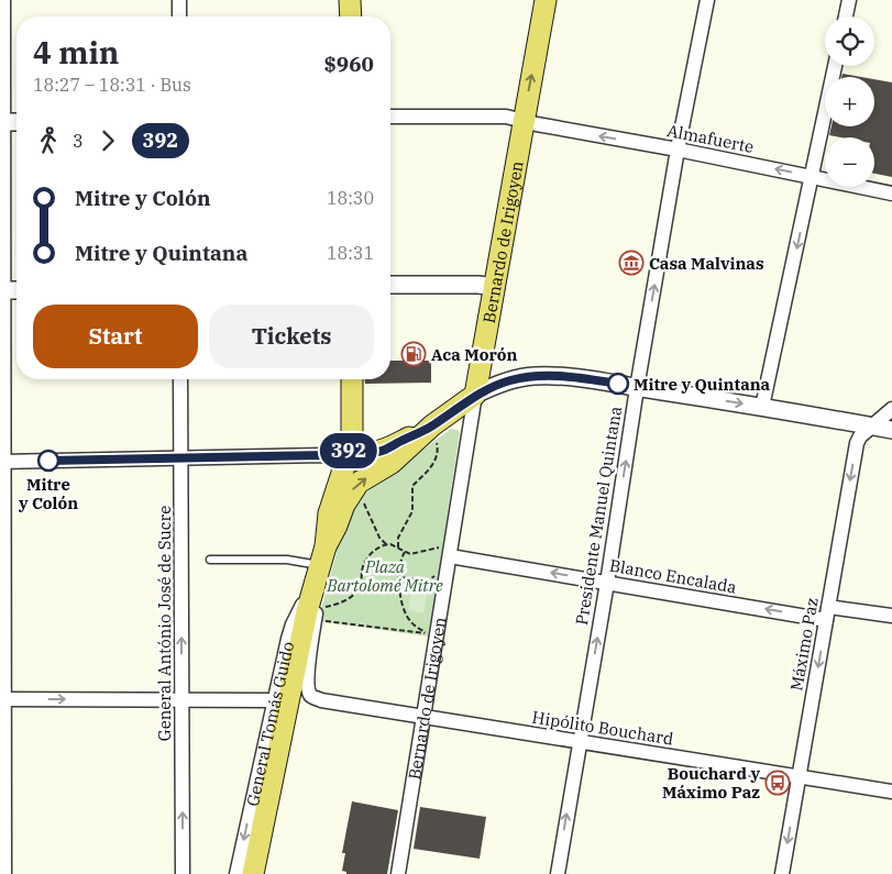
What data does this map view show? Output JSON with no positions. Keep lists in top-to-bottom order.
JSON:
{
  "streets": {
    "main road": ["Bernardo de Irigoyen", "General Tomás Guido"],
    "street": [
      "Almafuerte",
      "Presidente Manuel Quintana",
      "Blanco Encalada",
      "General António José de Sucre",
      "Máximo Paz",
      "Hipólito Bouchard"
    ]
  },
  "crossings": [
    ["Almafuerte", "Bernardo de Irigoyen"],
    ["Almafuerte", "Presidente Manuel Quintana"],
    ["Bernardo de Irigoyen", "Blanco Encalada"],
    ["Bernardo de Irigoyen", "Hipólito Bouchard"],
    ["Presidente Manuel Quintana", "Blanco Encalada"],
    ["Presidente Manuel Quintana", "Hipólito Bouchard"],
    ["Blanco Encalada", "Máximo Paz"],
    ["Máximo Paz", "Hipólito Bouchard"],
    ["General Tomás Guido", "Hipólito Bouchard"]
  ],
  "one_way": [
    "Almafuerte",
    "Presidente Manuel Quintana",
    "Blanco Encalada",
    "General António José de Sucre",
    "Máximo Paz"
  ],
  "parks": ["Plaza Bartolomé Mitre"],
  "places": {
    "museum": ["Casa Malvinas"],
    "fuel station": ["Aca Morón"],
    "other": ["Mitre y Quintana", "Mitre y Colón"],
    "bus stop": ["Bouchard y Máximo Paz"]
  },
  "lines": ["bus line 392"],
  "page": {
    "on_map": "392",
    "map_buttons": ["+", "−"],
    "heading": ["4 min", "18:27 – 18:31 · Bus", "$960"],
    "legs": ["3", "392"],
    "list": [
      {
        "name": "Mitre y Colón",
        "value": "18:30"
      },
      {
        "name": "Mitre y Quintana",
        "value": "18:31"
      }
    ],
    "buttons": ["Start", "Tickets"]
  }
}
